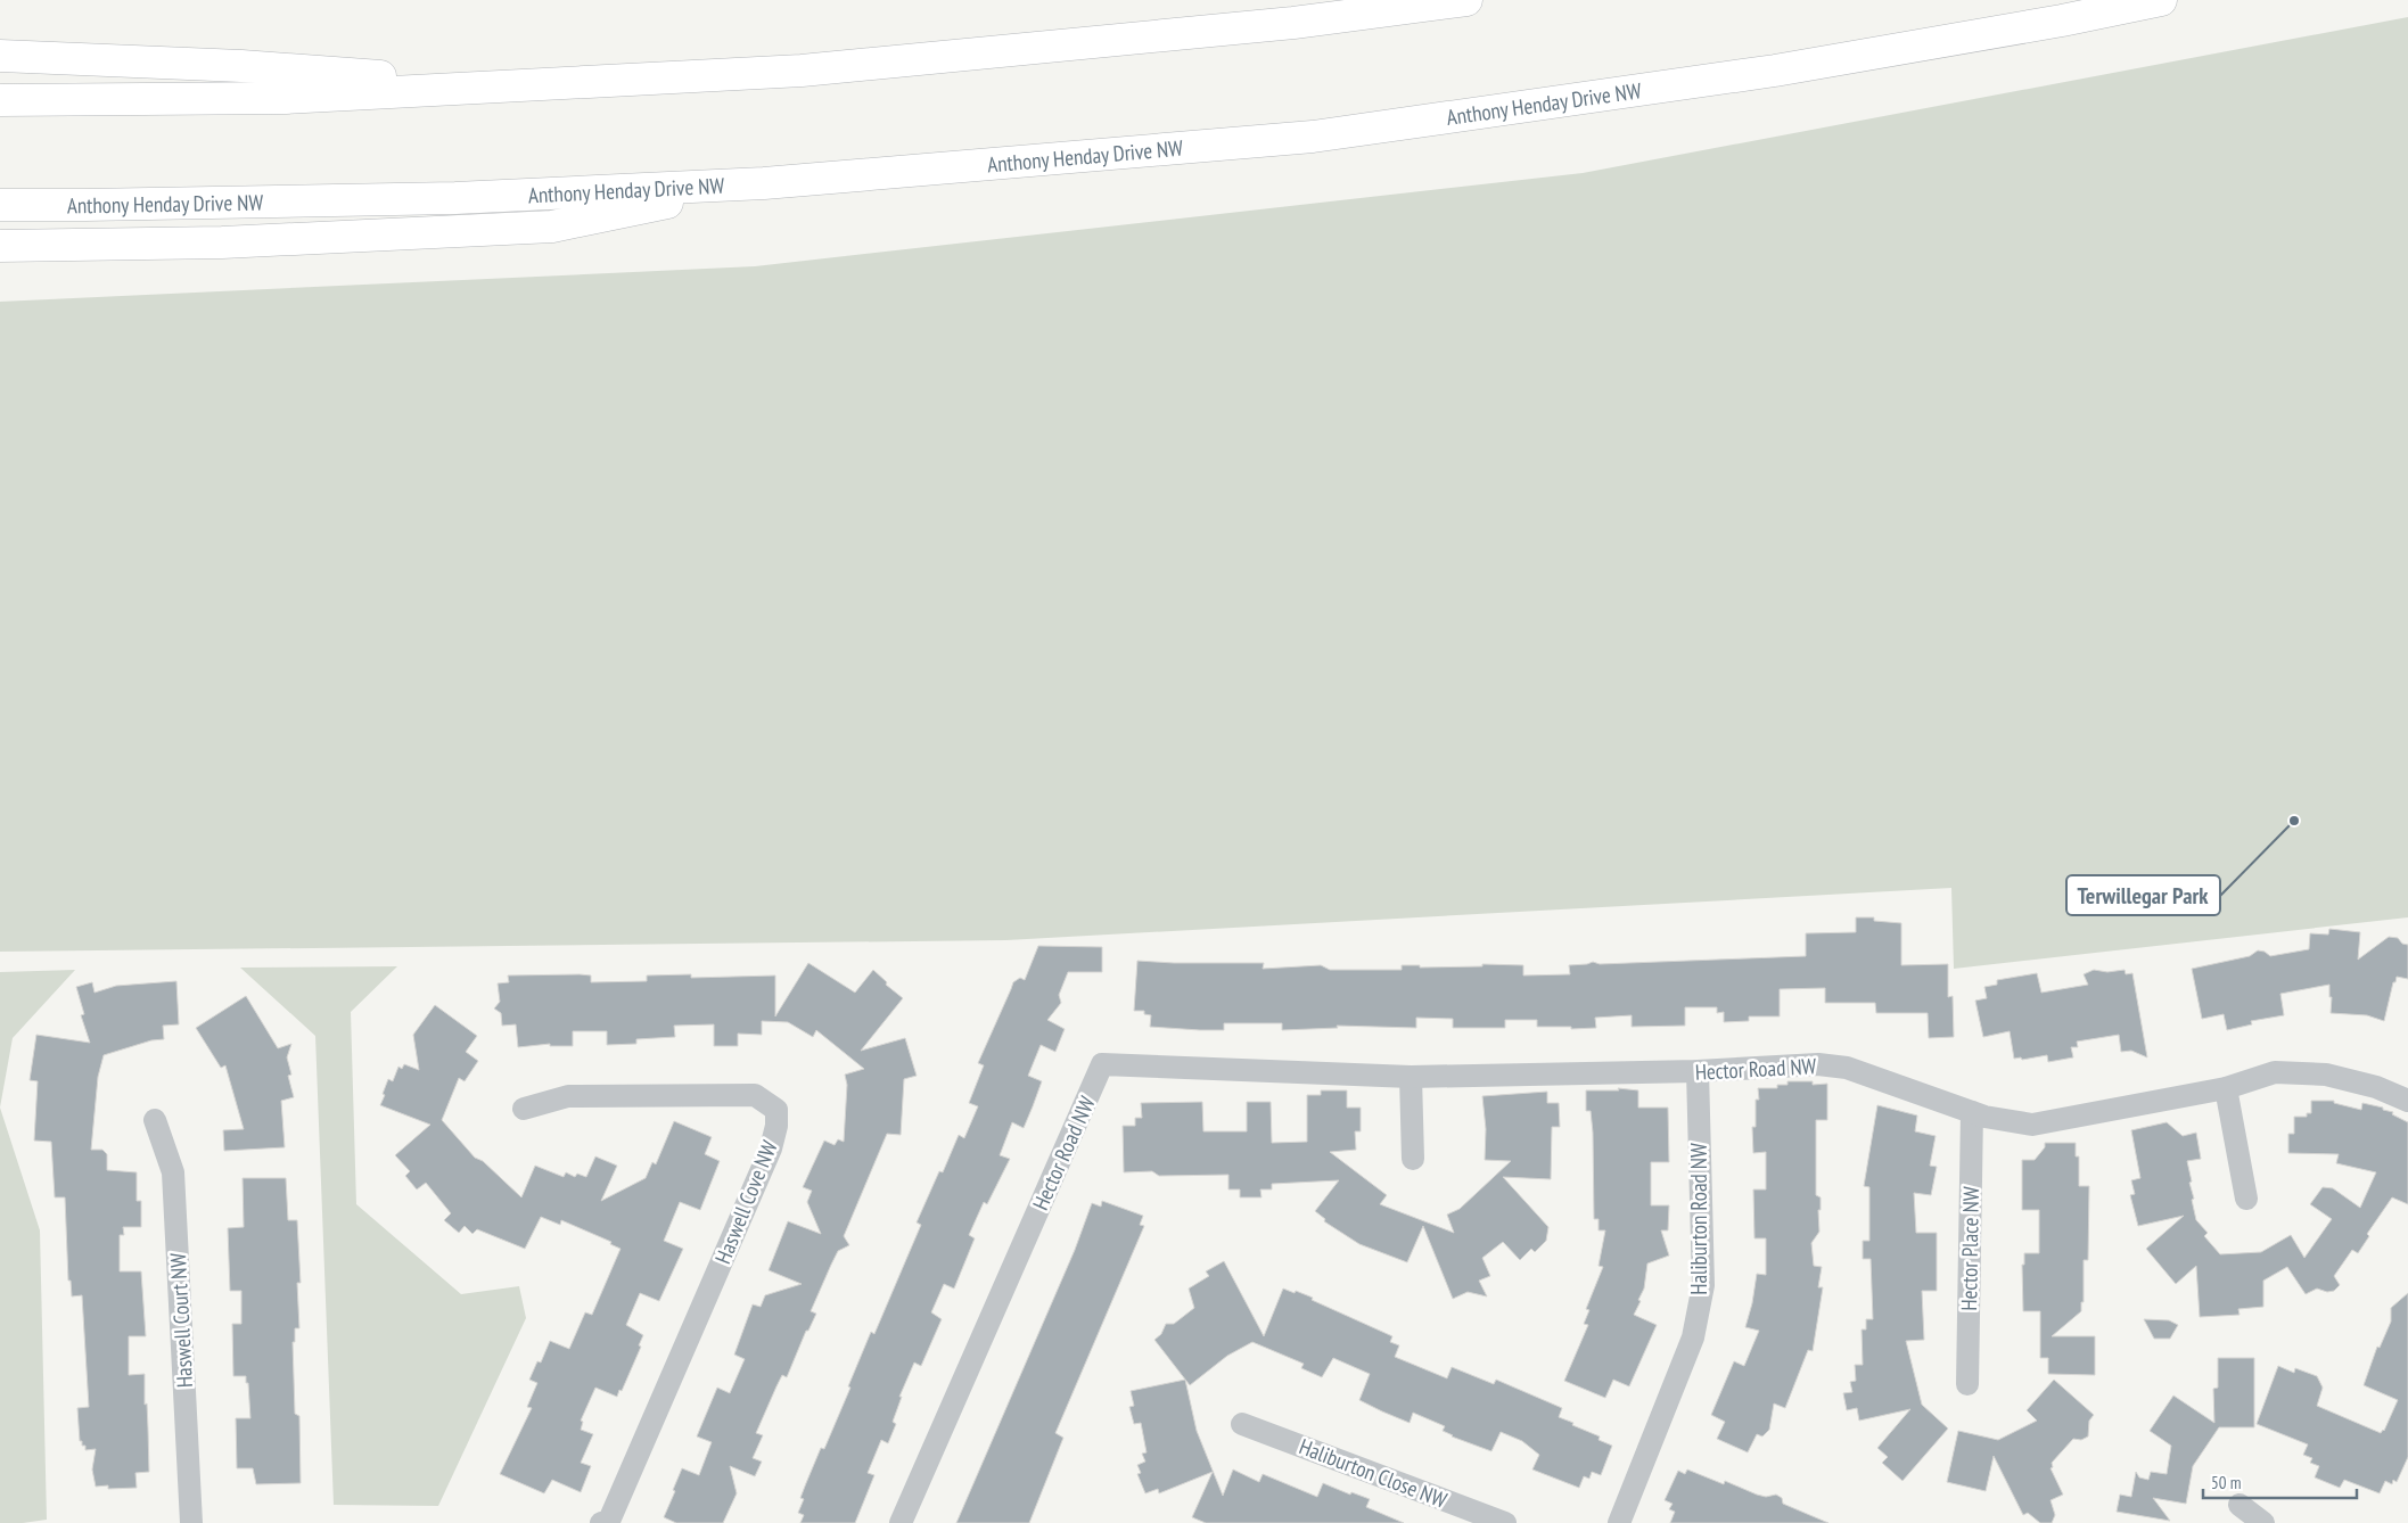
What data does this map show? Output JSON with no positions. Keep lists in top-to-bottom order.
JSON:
{
  "streets": {
    "highway": ["Anthony Henday Drive NW"],
    "street": [
      "Hector Road NW",
      "Haswell Cove NW",
      "Haliburton Road NW",
      "Hector Place NW",
      "Haswell Court NW",
      "Haliburton Close NW"
    ]
  },
  "crossings": [
    ["Hector Road NW", "Haliburton Road NW"],
    ["Hector Road NW", "Hector Place NW"]
  ],
  "places": ["Terwillegar Park"],
  "scale_bar": "50 m"
}
